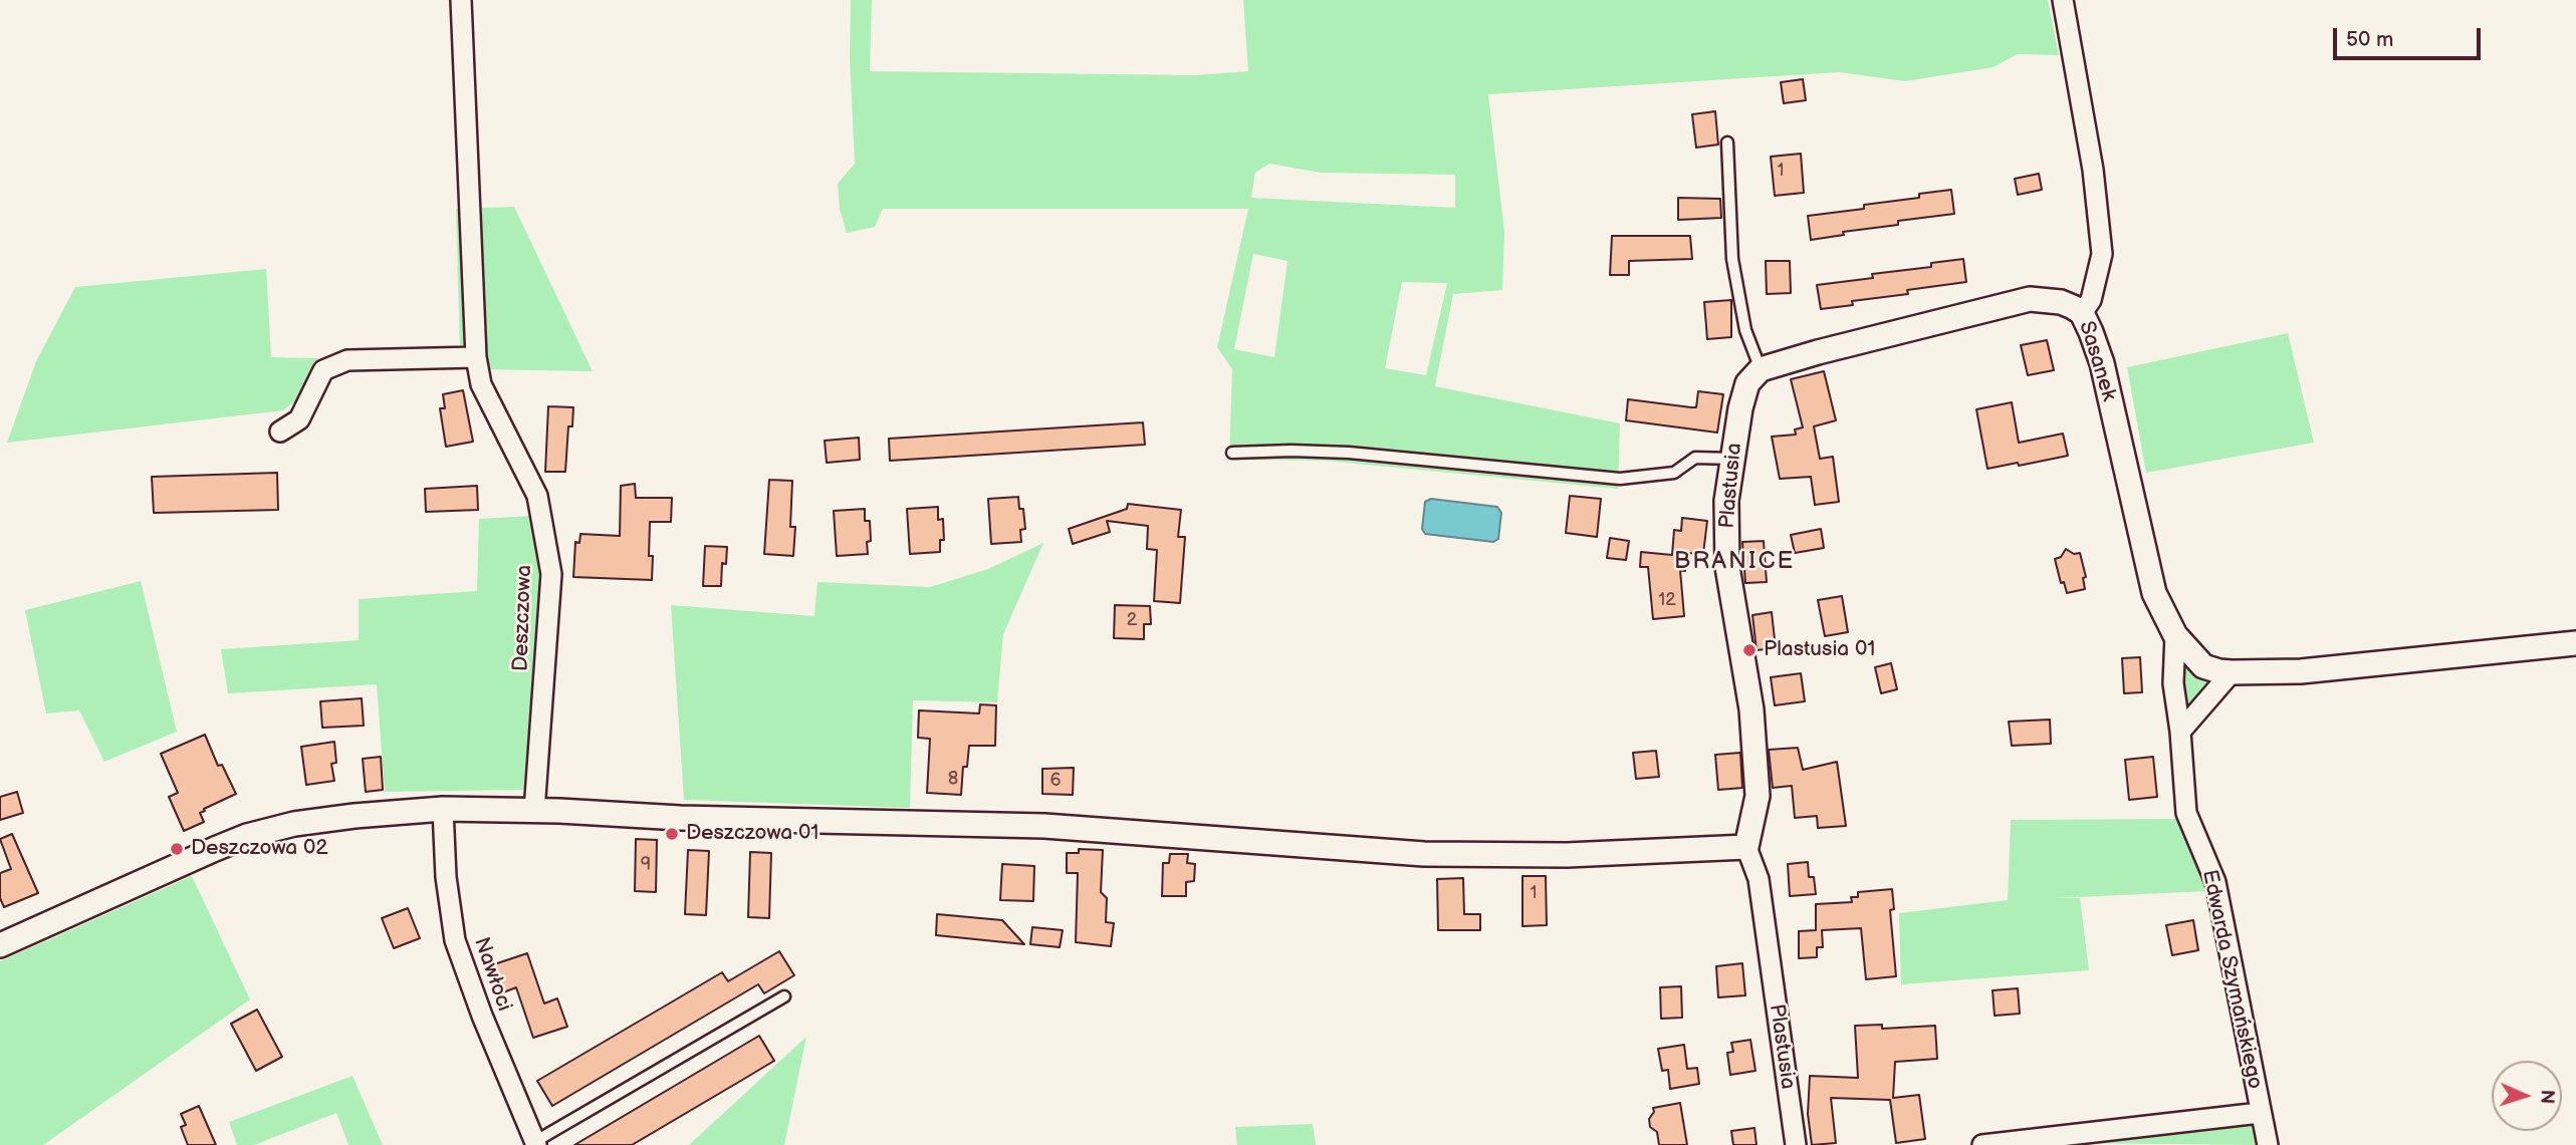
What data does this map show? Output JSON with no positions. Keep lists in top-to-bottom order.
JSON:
{
  "streets": {
    "street": [
      "Sasanek",
      "Plastusia",
      "Deszczowa",
      "Nawłoci",
      "Edwarda Szymańskiego"
    ]
  },
  "crossings": [
    ["Sasanek", "Edwarda Szymańskiego"]
  ],
  "districts": ["BRANICE"],
  "places": ["Plastusia 01", "Deszczowa 01", "Deszczowa 02"],
  "house_numbers": [
    "1",
    "12",
    "2",
    "8",
    "6",
    "9",
    "1"
  ],
  "scale_bar": "50 m",
  "north": "right"
}
